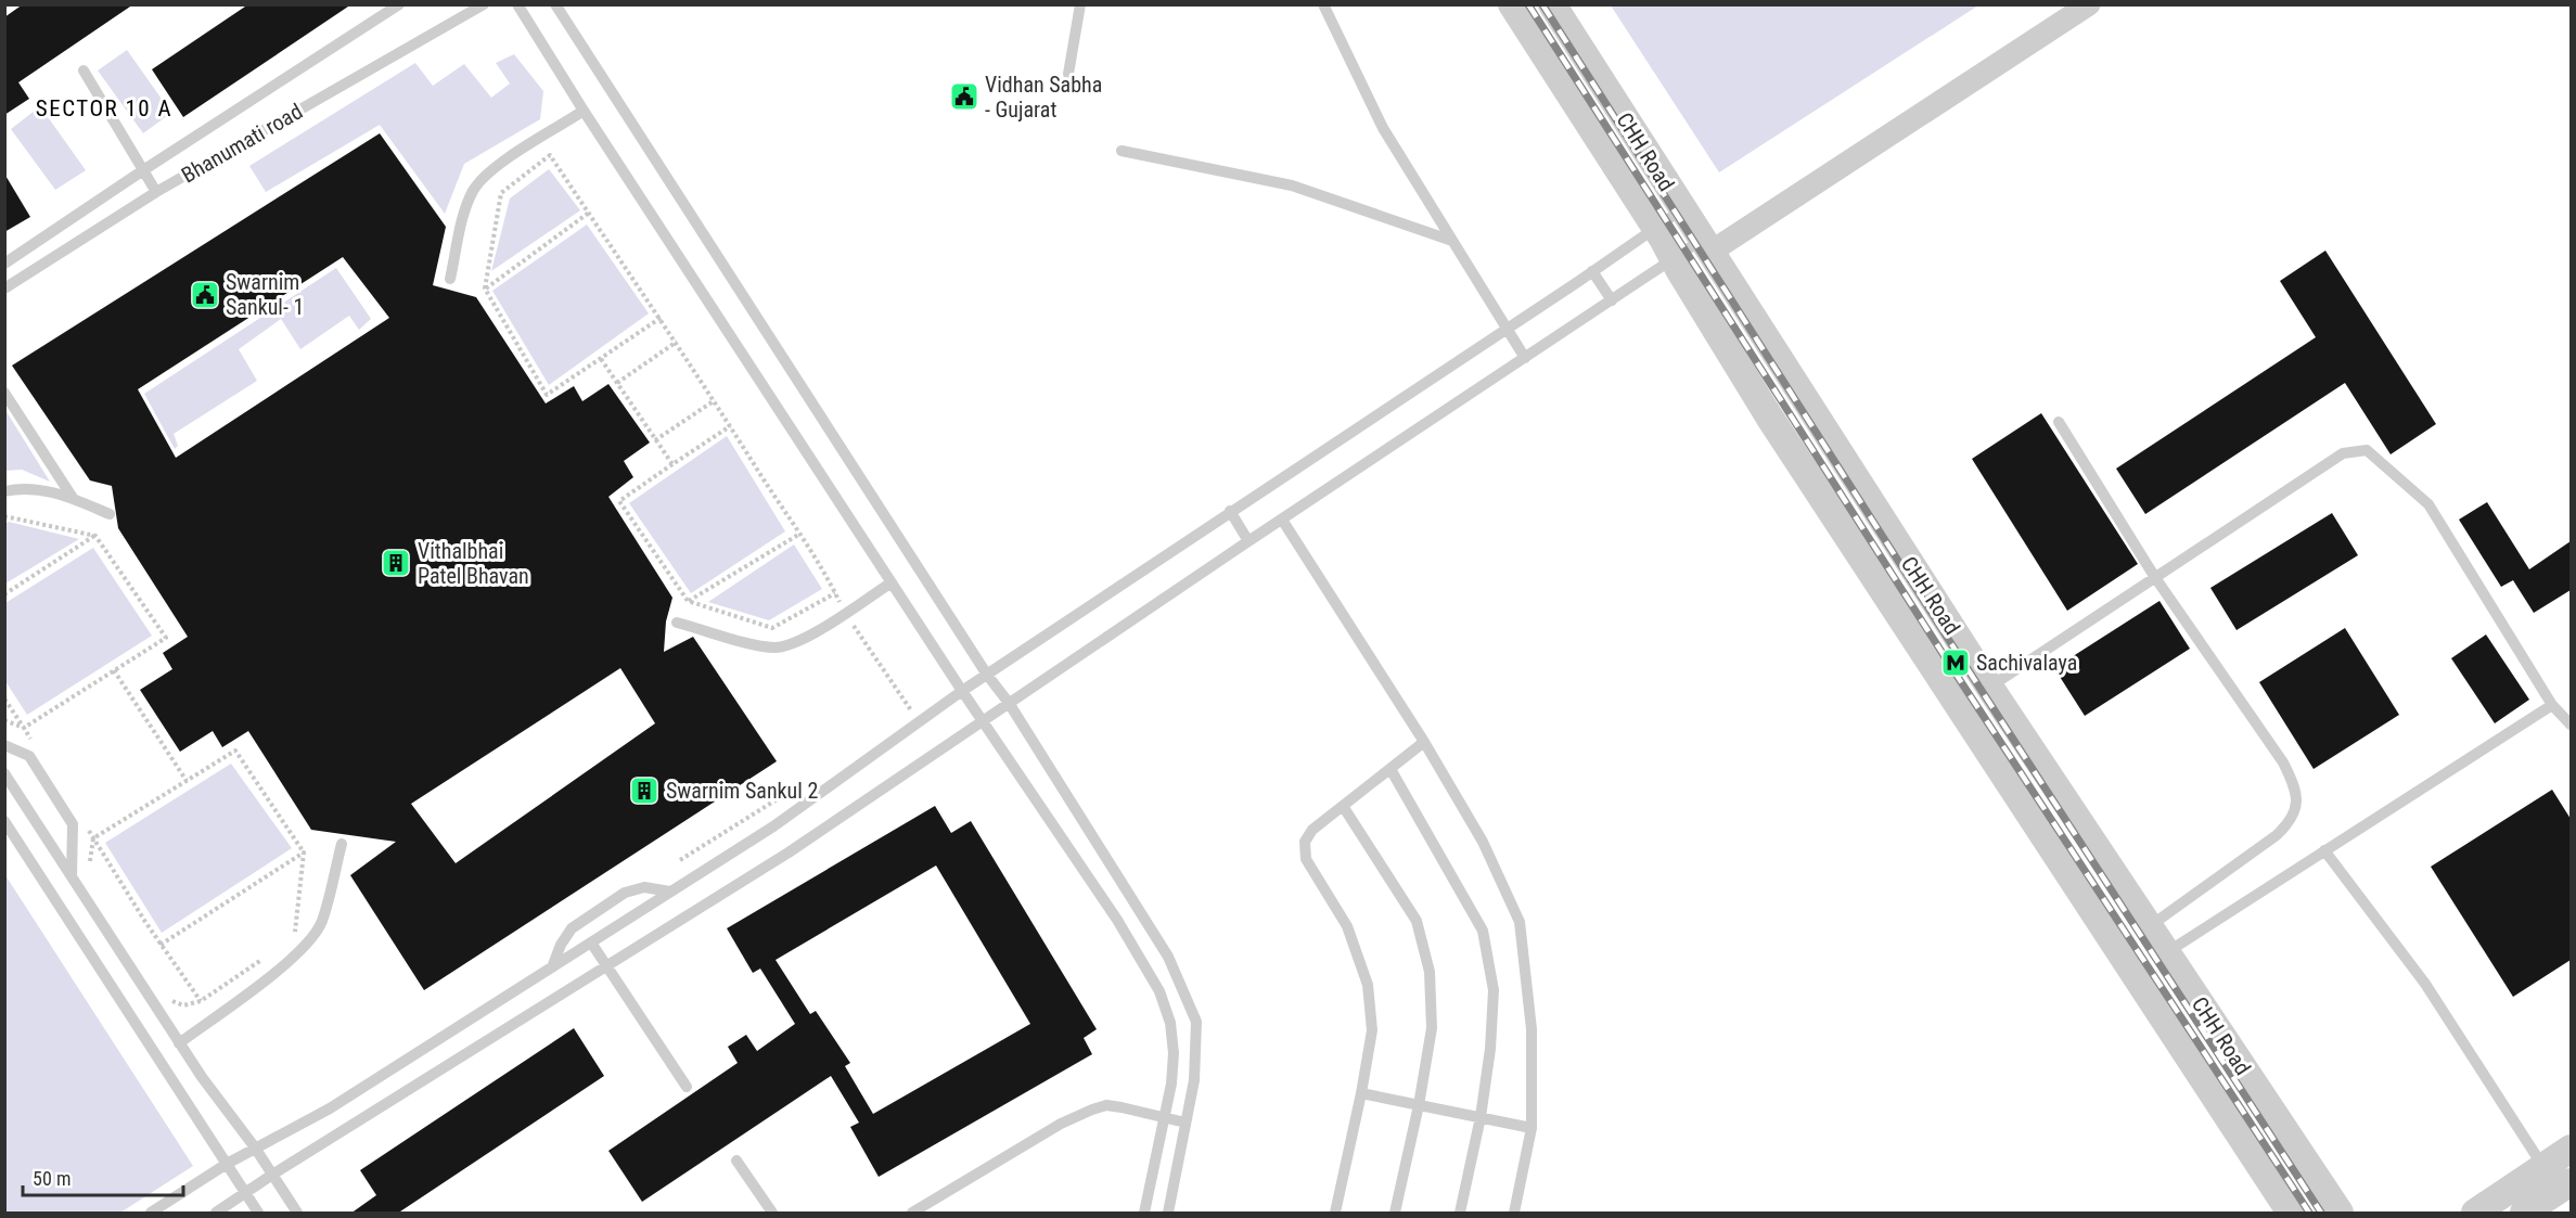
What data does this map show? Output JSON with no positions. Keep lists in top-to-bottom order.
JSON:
{
  "streets": {
    "street": ["CHH Road"],
    "lane": ["Bhanumati road"]
  },
  "districts": ["SECTOR 10 A"],
  "places": {
    "public building": ["Vidhan Sabha - Gujarat", "Swarnim Sankul- 1"],
    "building": ["Vithalbhai Patel Bhavan", "Swarnim Sankul 2"],
    "metro station": ["Sachivalaya"]
  },
  "scale_bar": "50 m"
}
